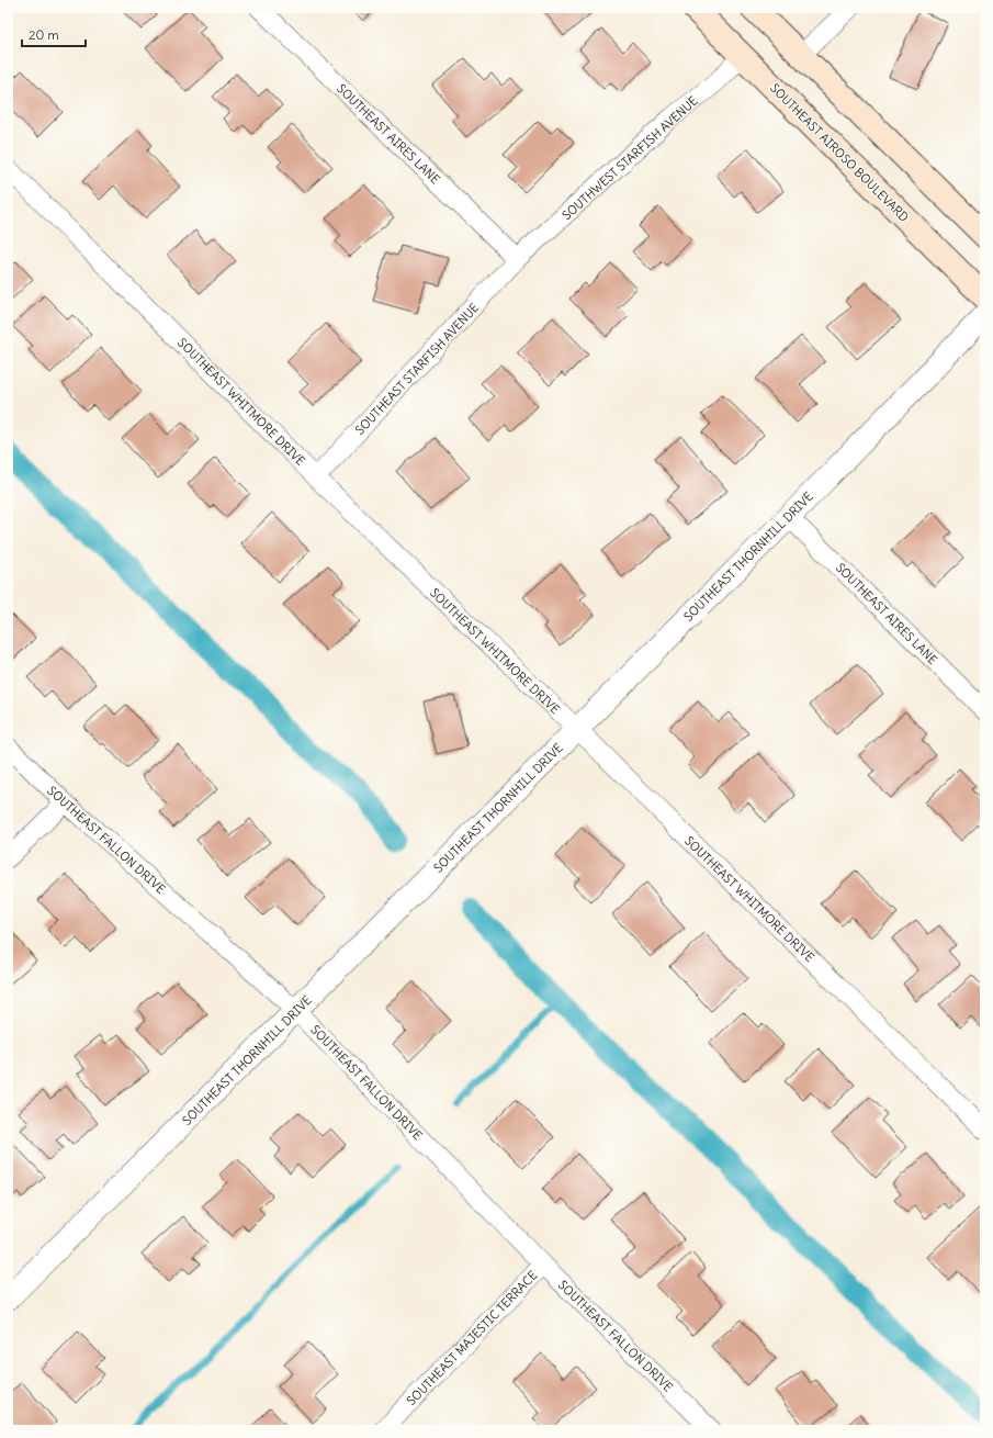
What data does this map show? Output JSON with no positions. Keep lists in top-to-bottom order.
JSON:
{
  "streets": {
    "main road": ["SOUTHEAST AIROSO BOULEVARD"],
    "street": [
      "SOUTHEAST AIRES LANE",
      "SOUTHWEST STARFISH AVENUE",
      "SOUTHEAST STARFISH AVENUE",
      "SOUTHEAST WHITMORE DRIVE",
      "SOUTHEAST THORNHILL DRIVE",
      "SOUTHEAST FALLON DRIVE",
      "SOUTHEAST MAJESTIC TERRACE"
    ]
  },
  "crossings": [
    ["SOUTHEAST AIRES LANE", "SOUTHWEST STARFISH AVENUE"],
    ["SOUTHEAST AIRES LANE", "SOUTHEAST STARFISH AVENUE"],
    ["SOUTHEAST AIRES LANE", "SOUTHEAST THORNHILL DRIVE"],
    ["SOUTHEAST AIROSO BOULEVARD", "SOUTHWEST STARFISH AVENUE"],
    ["SOUTHWEST STARFISH AVENUE", "SOUTHEAST STARFISH AVENUE"],
    ["SOUTHEAST STARFISH AVENUE", "SOUTHEAST WHITMORE DRIVE"],
    ["SOUTHEAST WHITMORE DRIVE", "SOUTHEAST THORNHILL DRIVE"],
    ["SOUTHEAST THORNHILL DRIVE", "SOUTHEAST FALLON DRIVE"],
    ["SOUTHEAST FALLON DRIVE", "SOUTHEAST MAJESTIC TERRACE"]
  ],
  "scale_bar": "20 m"
}
